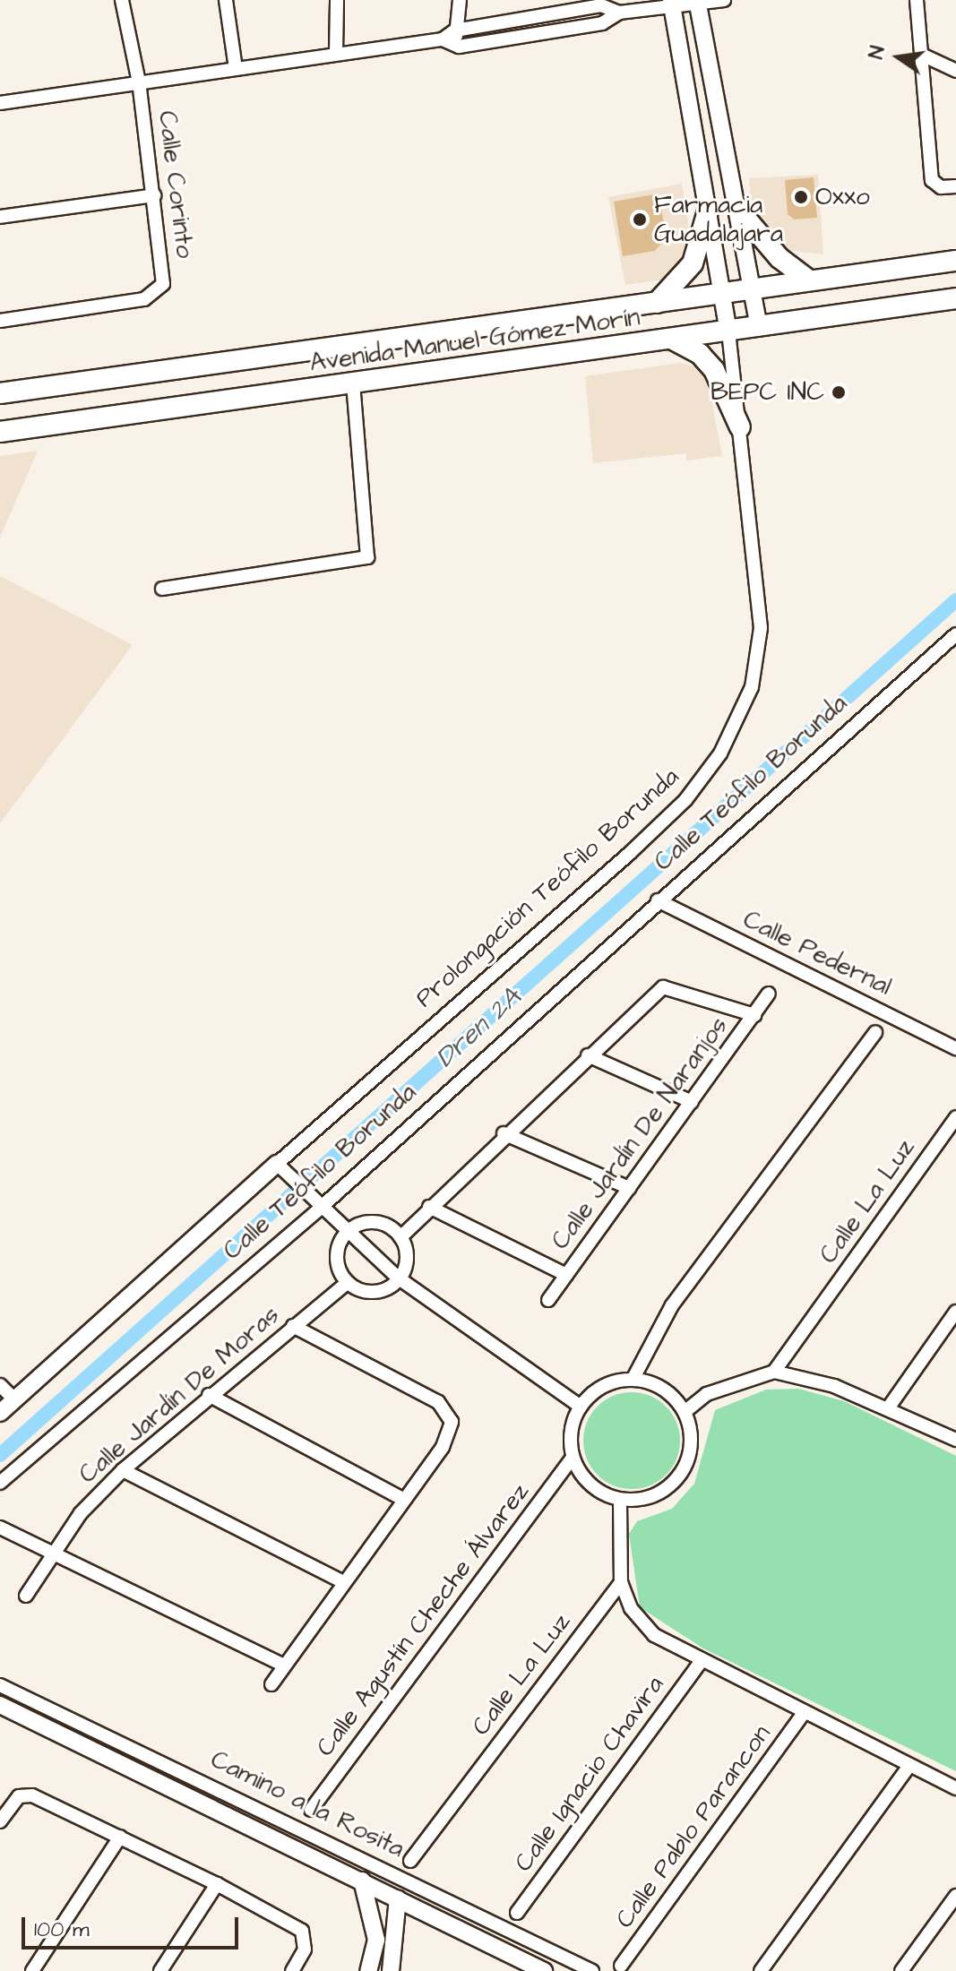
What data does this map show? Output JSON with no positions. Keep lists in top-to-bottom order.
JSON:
{
  "streets": {
    "main road": ["Avenida Manuel Gómez Morín"],
    "street": [
      "Calle Corinto",
      "Calle Teófilo Borunda",
      "Prolongación Teófilo Borunda",
      "Calle Pedernal",
      "Calle Jardín De Naranjos",
      "Calle La Luz",
      "Calle Jardín De Moras",
      "Calle Agustín Cheche Álvarez",
      "Calle Ignacio Chavira",
      "Camino a la Rosita",
      "Calle Pablo Parancon"
    ]
  },
  "crossings": [
    ["Calle Corinto", "Prolongación Teófilo Borunda"],
    ["Avenida Manuel Gómez Morín", "Prolongación Teófilo Borunda"],
    ["Calle Teófilo Borunda", "Prolongación Teófilo Borunda"],
    ["Calle Teófilo Borunda", "Calle Pedernal"]
  ],
  "water": ["Dren 2A"],
  "places": ["Oxxo", "Farmacia Guadalajara", "BEPC INC"],
  "scale_bar": "100 m",
  "north": "left"
}
